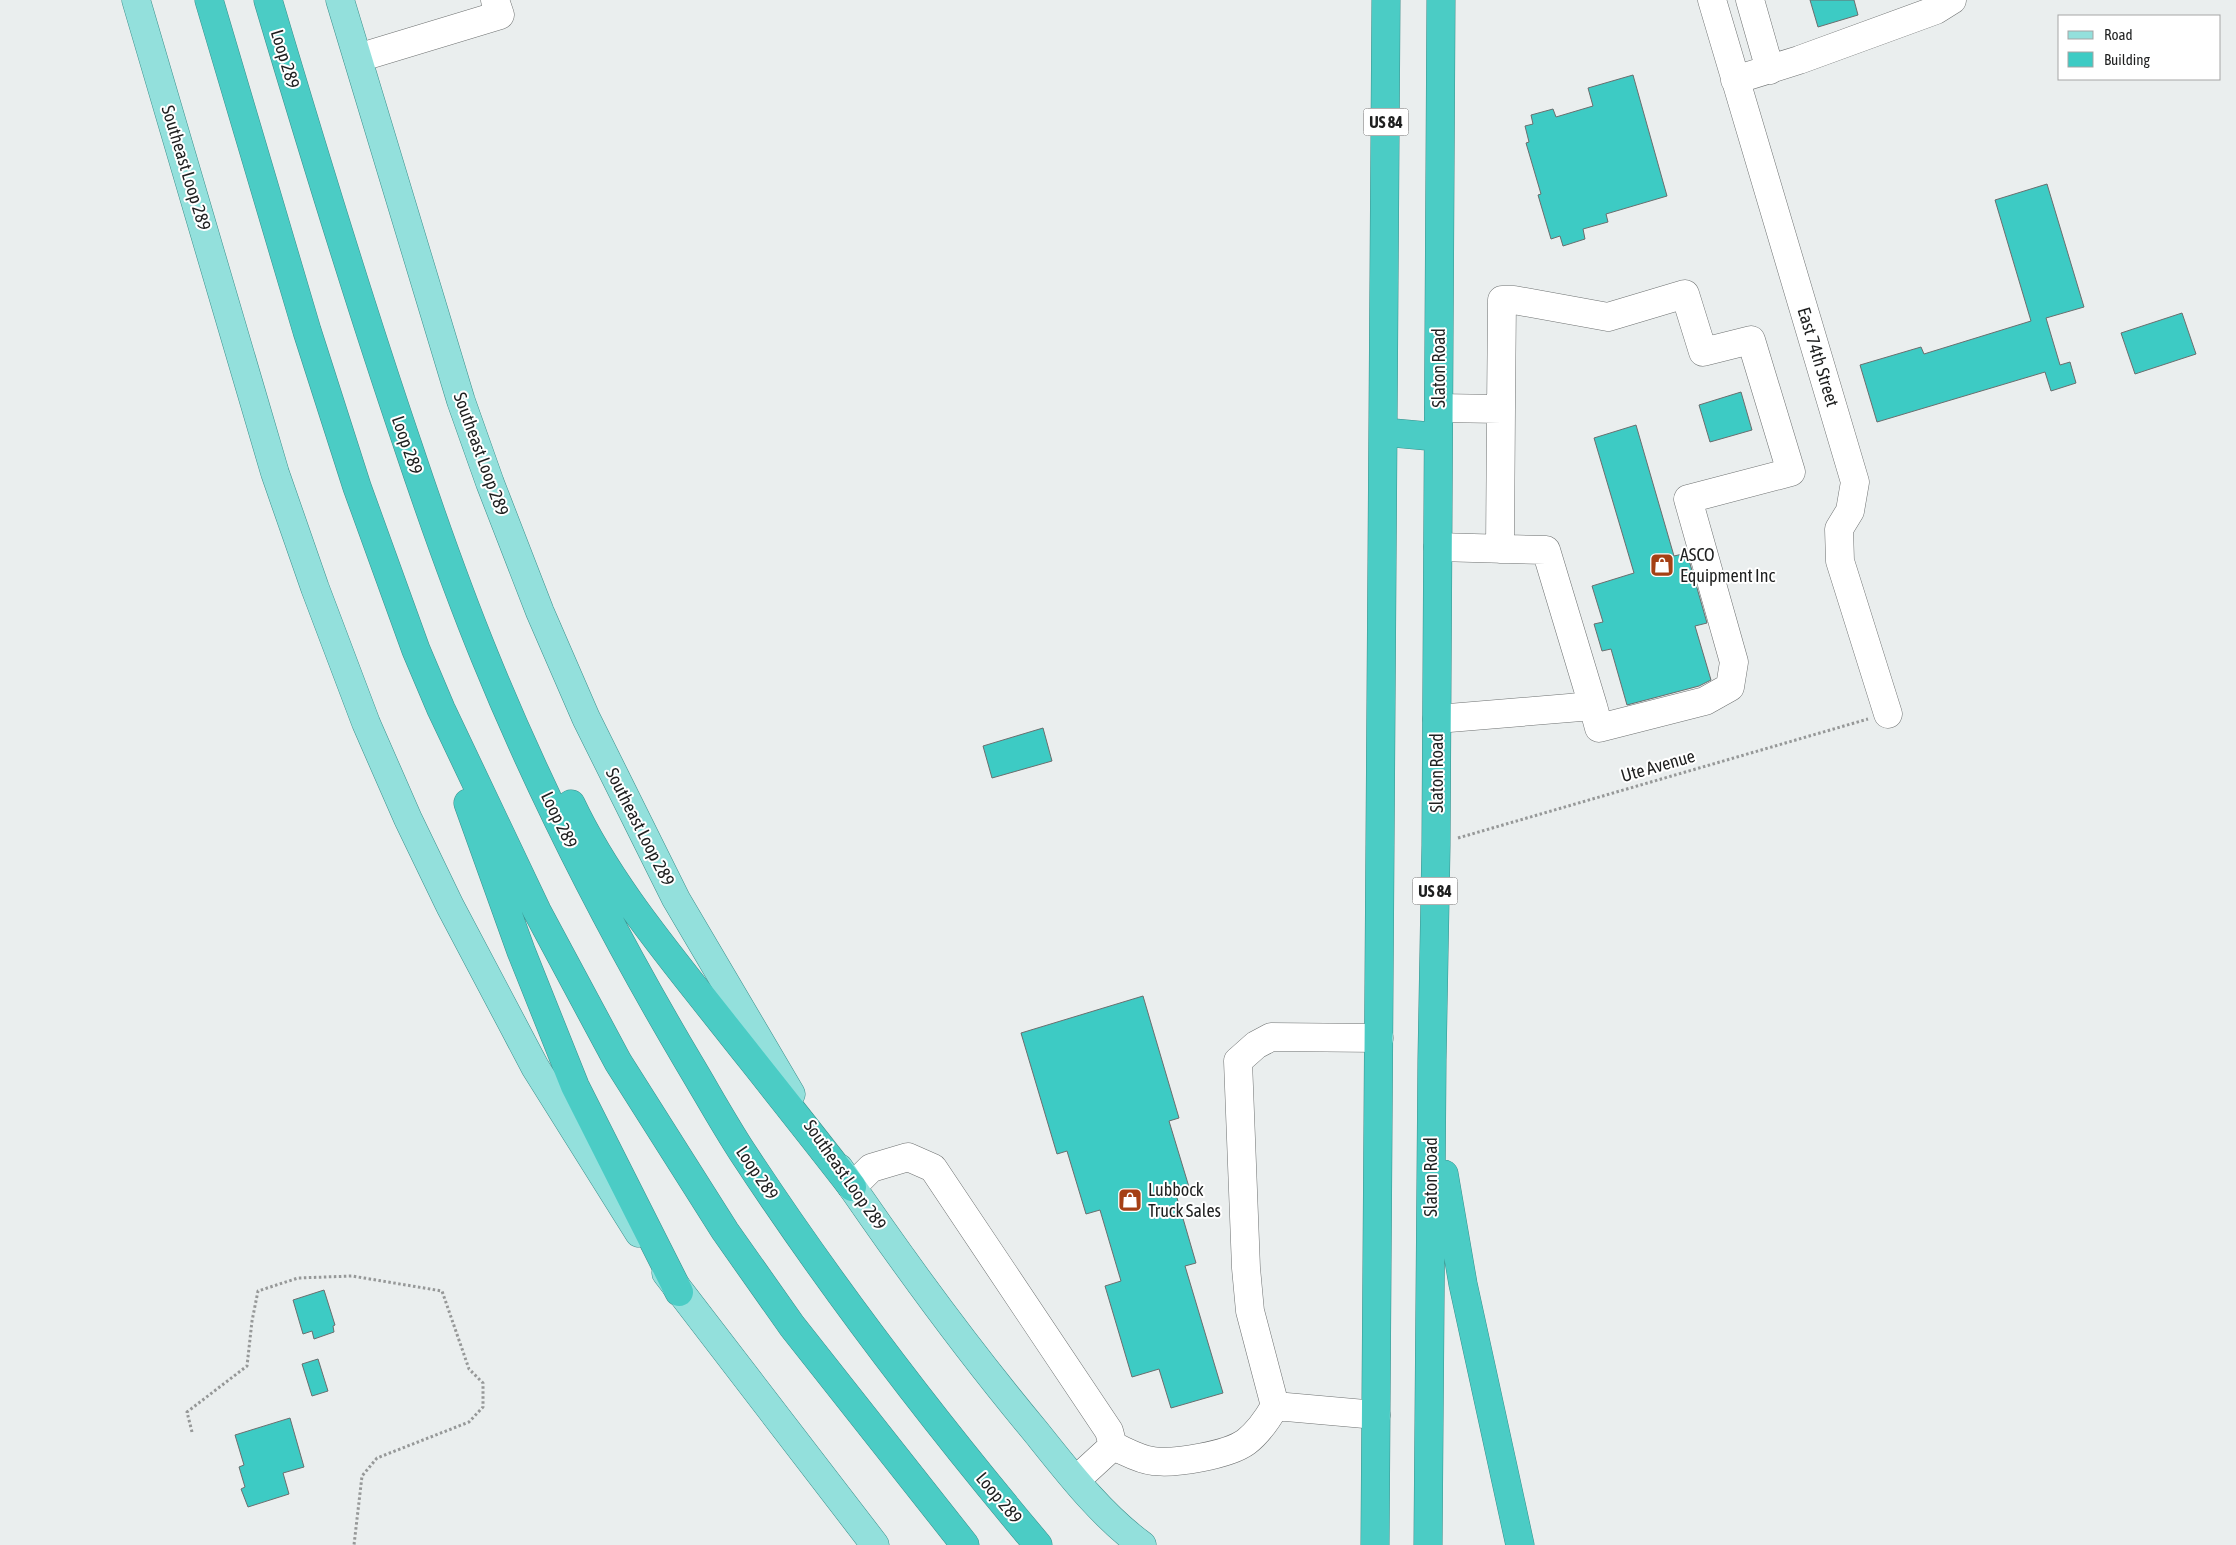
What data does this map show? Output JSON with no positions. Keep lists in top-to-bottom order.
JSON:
{
  "streets": {
    "highway": ["Loop 289", "US 84", "Slaton Road"],
    "main road": ["Southeast Loop 289"],
    "street": ["East 74th Street"],
    "path": ["Ute Avenue"]
  },
  "crossings": [
    ["East 74th Street", "Ute Avenue"],
    ["Slaton Road", "Ute Avenue"]
  ],
  "places": {
    "shop": ["ASCO Equipment Inc", "Lubbock Truck Sales"]
  },
  "legend": ["Road", "Building"]
}
